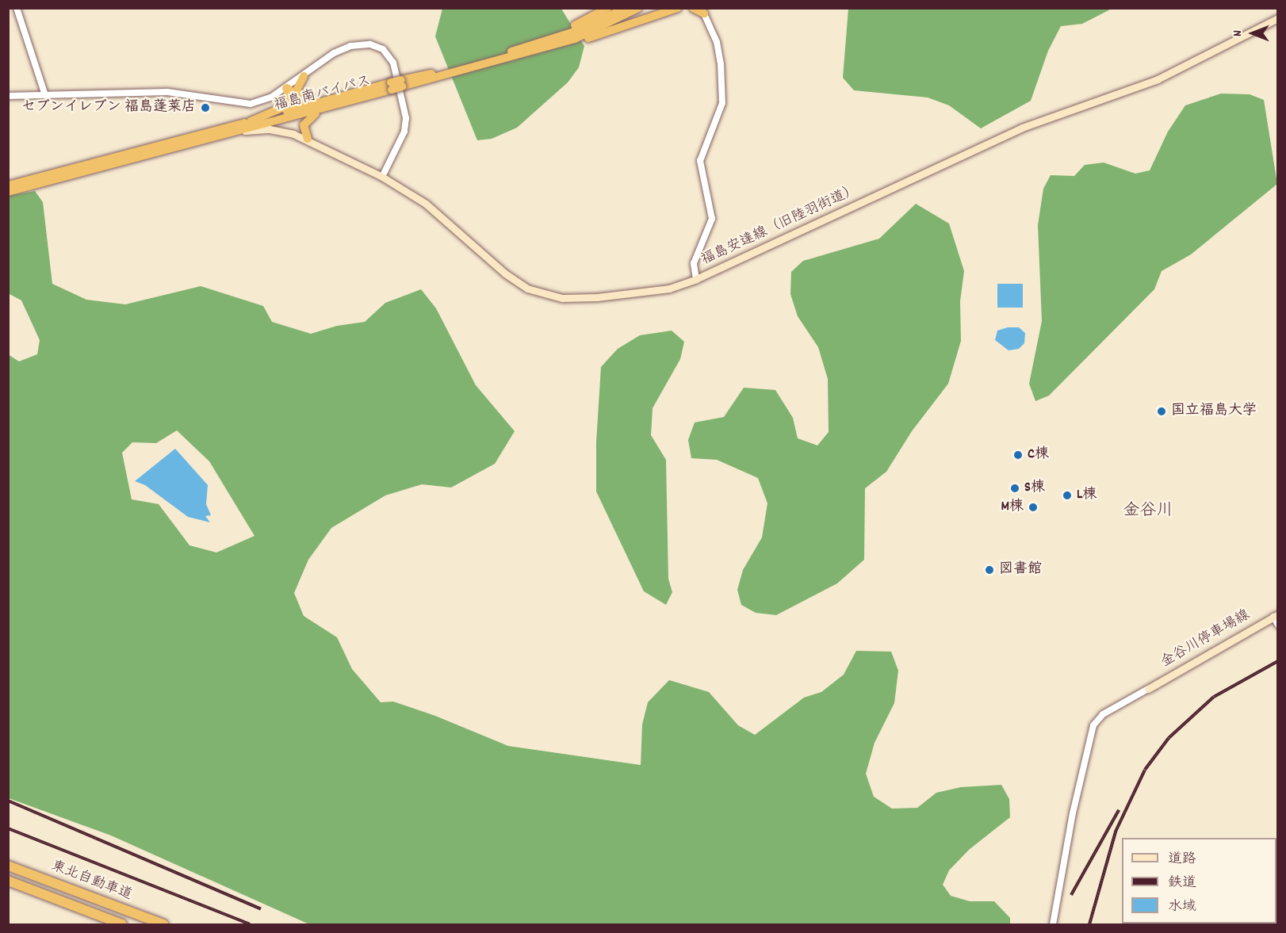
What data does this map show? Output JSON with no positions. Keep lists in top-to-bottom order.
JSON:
{
  "streets": {
    "highway": ["福島南バイパス", "東北自動車道"],
    "main road": ["福島安達線（旧陸羽街道）", "金谷川停車場線"]
  },
  "crossings": [
    ["福島南バイパス", "福島安達線（旧陸羽街道）"]
  ],
  "districts": ["金谷川"],
  "places": [
    "セブンイレブン 福島蓬莱店",
    "国立福島大学",
    "C棟",
    "S棟",
    "L棟",
    "M棟",
    "図書館"
  ],
  "legend": ["道路", "鉄道", "水域"],
  "north": "left"
}
